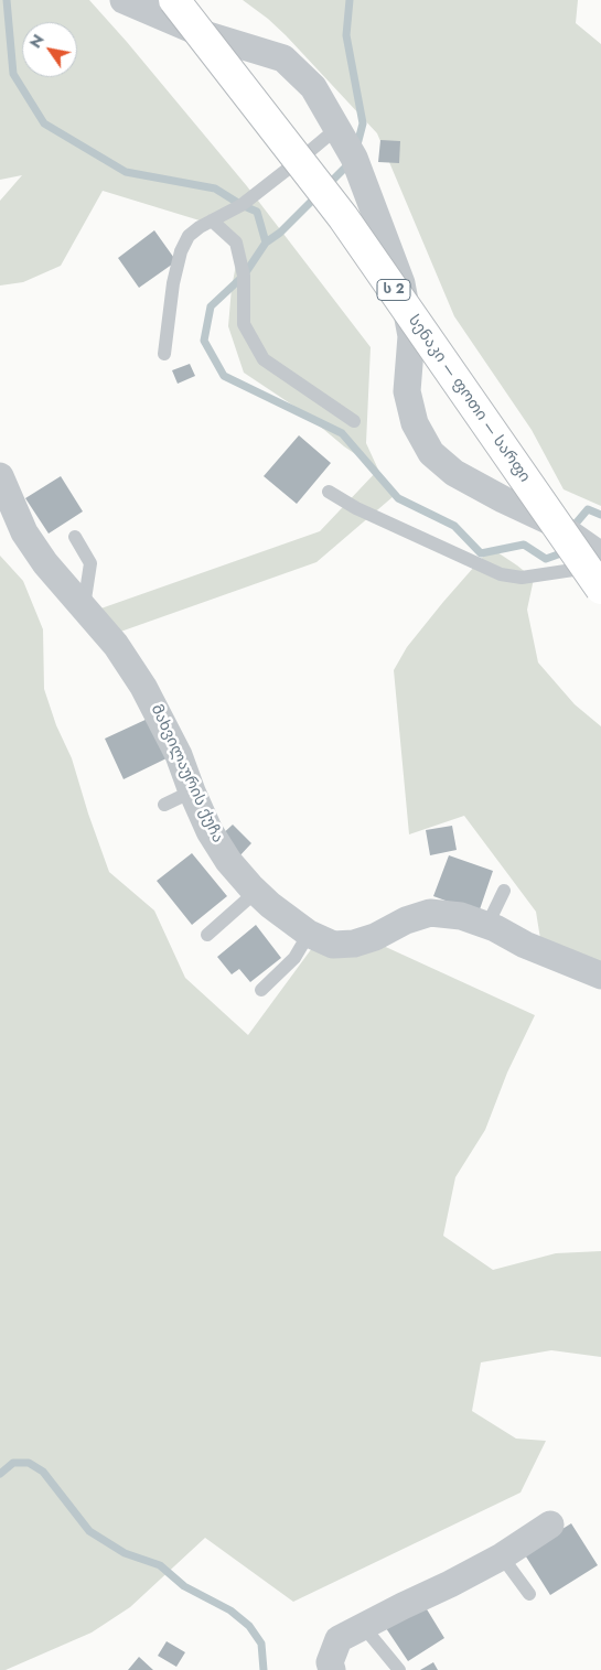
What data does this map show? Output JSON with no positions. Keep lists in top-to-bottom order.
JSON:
{
  "streets": {
    "highway": ["ს 2", "სენაკი — ფოთი — სარფი"],
    "street": ["მახვილაურის ქუჩა"]
  },
  "north": "top left"
}
